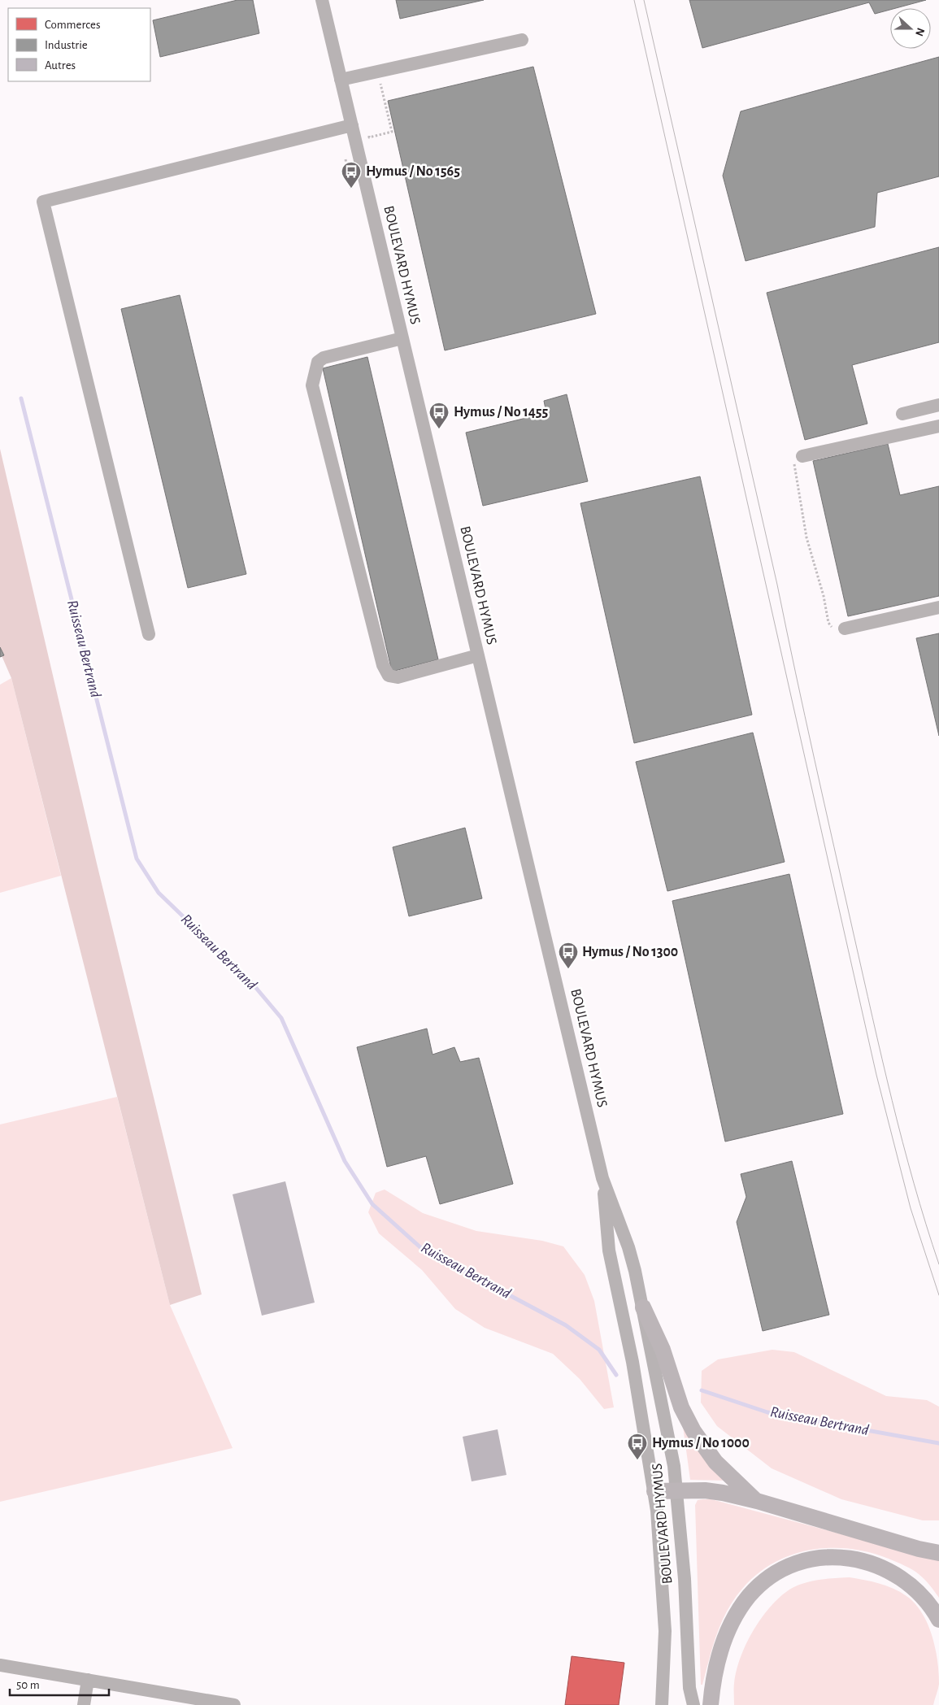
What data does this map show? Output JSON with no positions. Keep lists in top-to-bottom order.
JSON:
{
  "streets": {
    "street": ["BOULEVARD HYMUS"]
  },
  "water": ["Ruisseau Bertrand"],
  "places": {
    "bus stop": [
      "Hymus / No 1565",
      "Hymus / No 1455",
      "Hymus / No 1300",
      "Hymus / No 1000"
    ]
  },
  "legend": ["Commerces", "Industrie", "Autres"],
  "scale_bar": "50 m",
  "north": "right"
}
